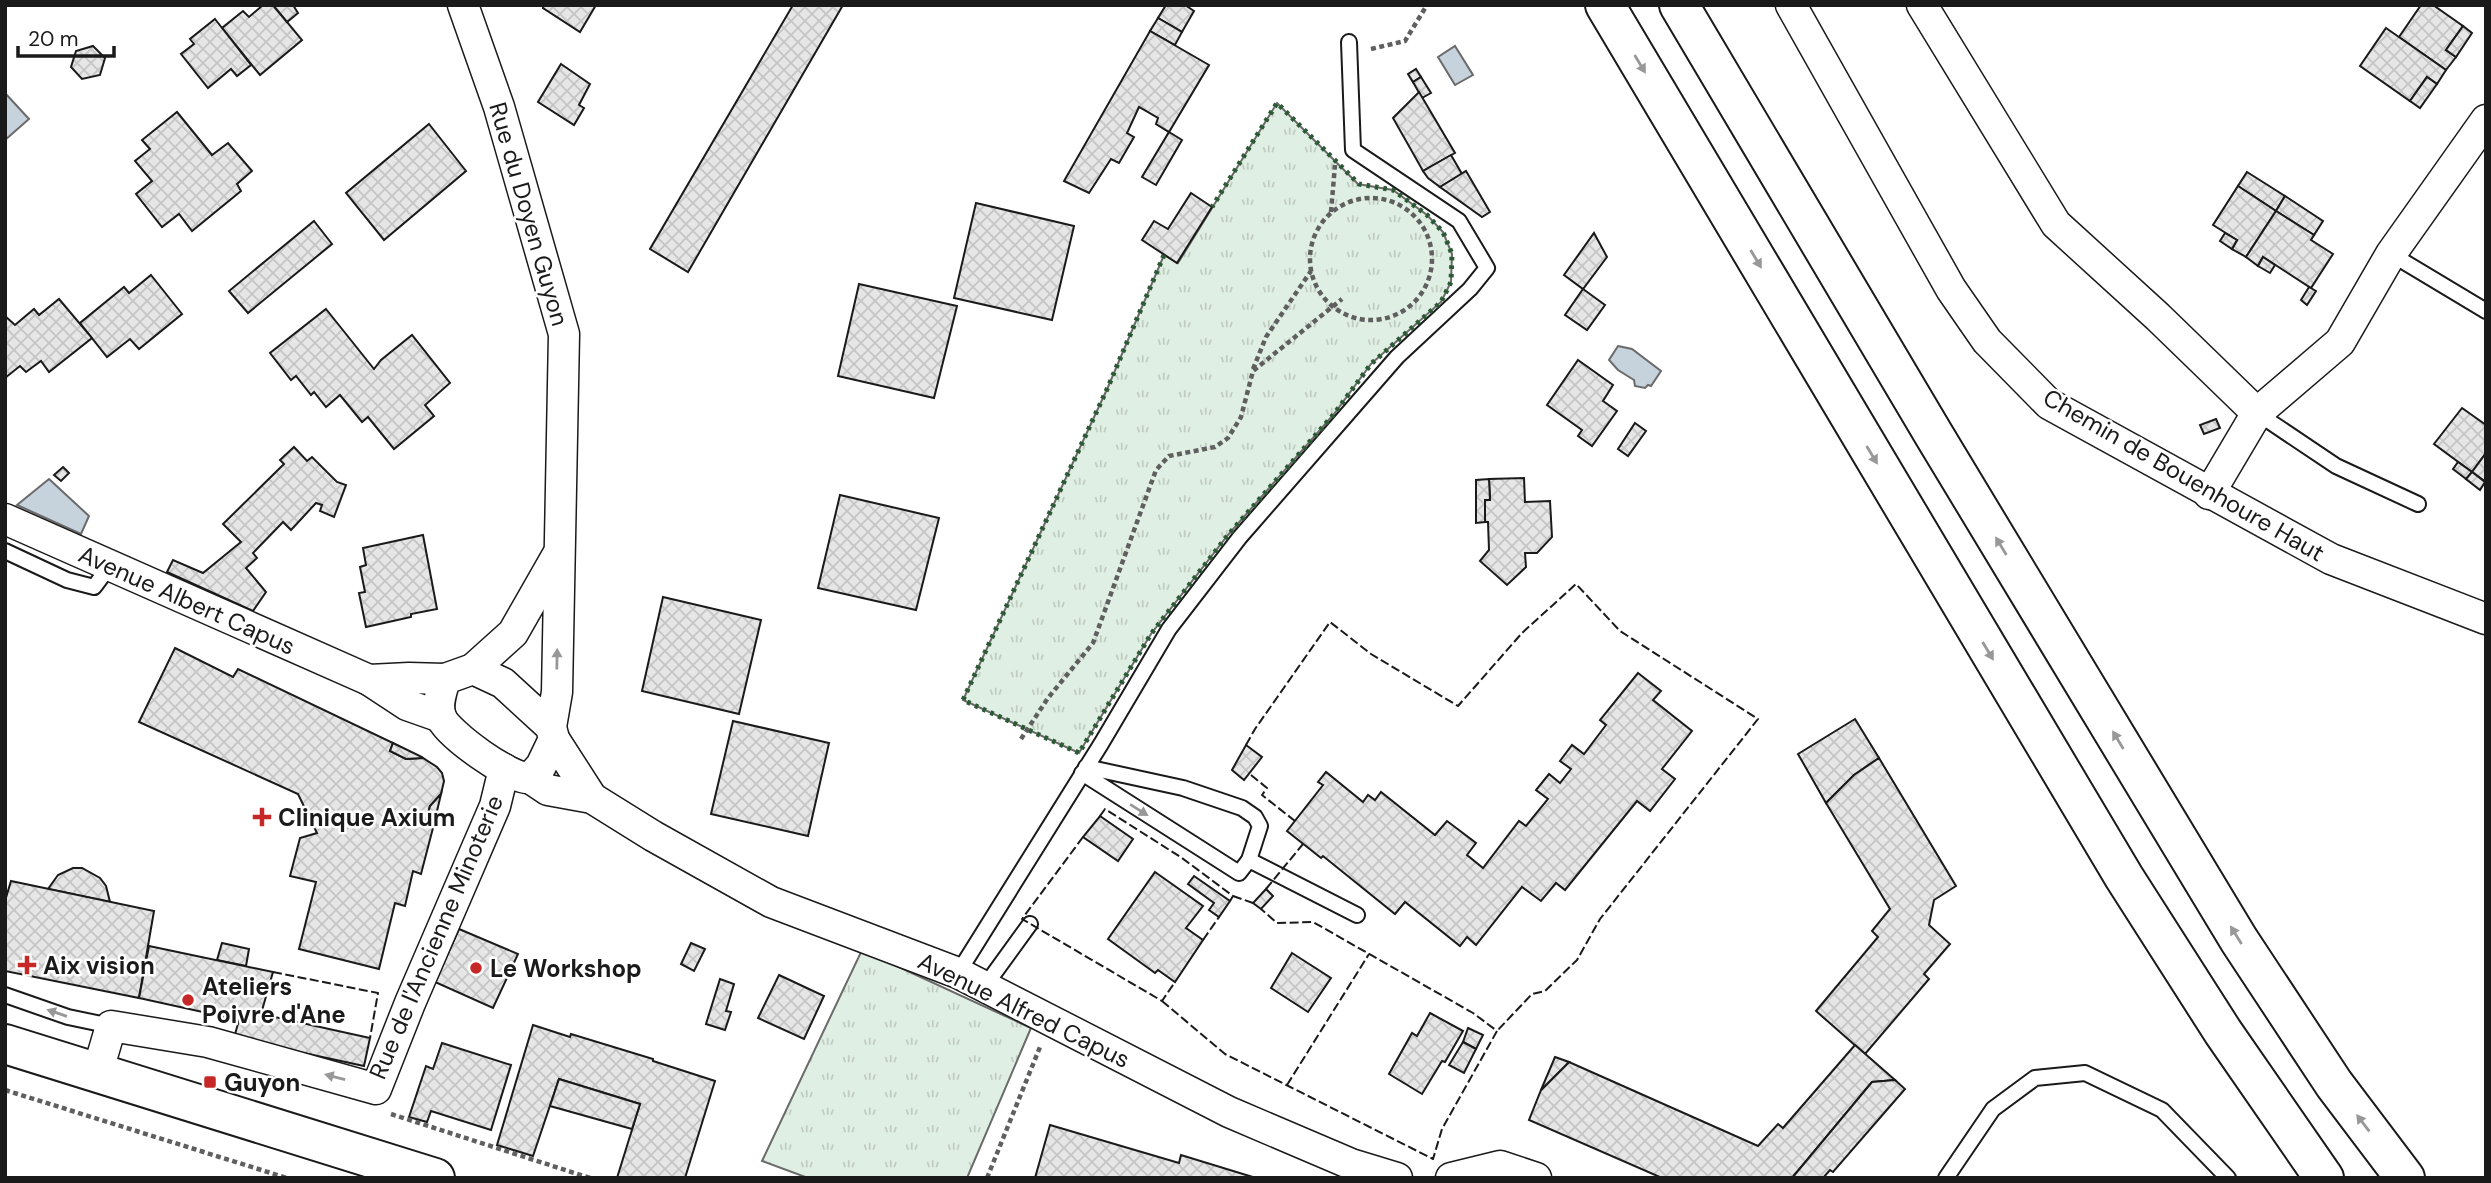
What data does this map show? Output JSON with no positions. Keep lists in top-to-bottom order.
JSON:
{
  "streets": {
    "street": [
      "Rue du Doyen Guyon",
      "Chemin de Bouenhoure Haut",
      "Avenue Albert Capus",
      "Rue de l'Ancienne Minoterie",
      "Avenue Alfred Capus"
    ]
  },
  "crossings": [
    ["Rue du Doyen Guyon", "Avenue Albert Capus"],
    ["Rue du Doyen Guyon", "Rue de l'Ancienne Minoterie"]
  ],
  "places": {
    "health": ["Clinique Axium", "Aix vision"],
    "other": ["Le Workshop", "Ateliers Poivre d'Ane"],
    "transit": ["Guyon"]
  },
  "scale_bar": "20 m"
}
